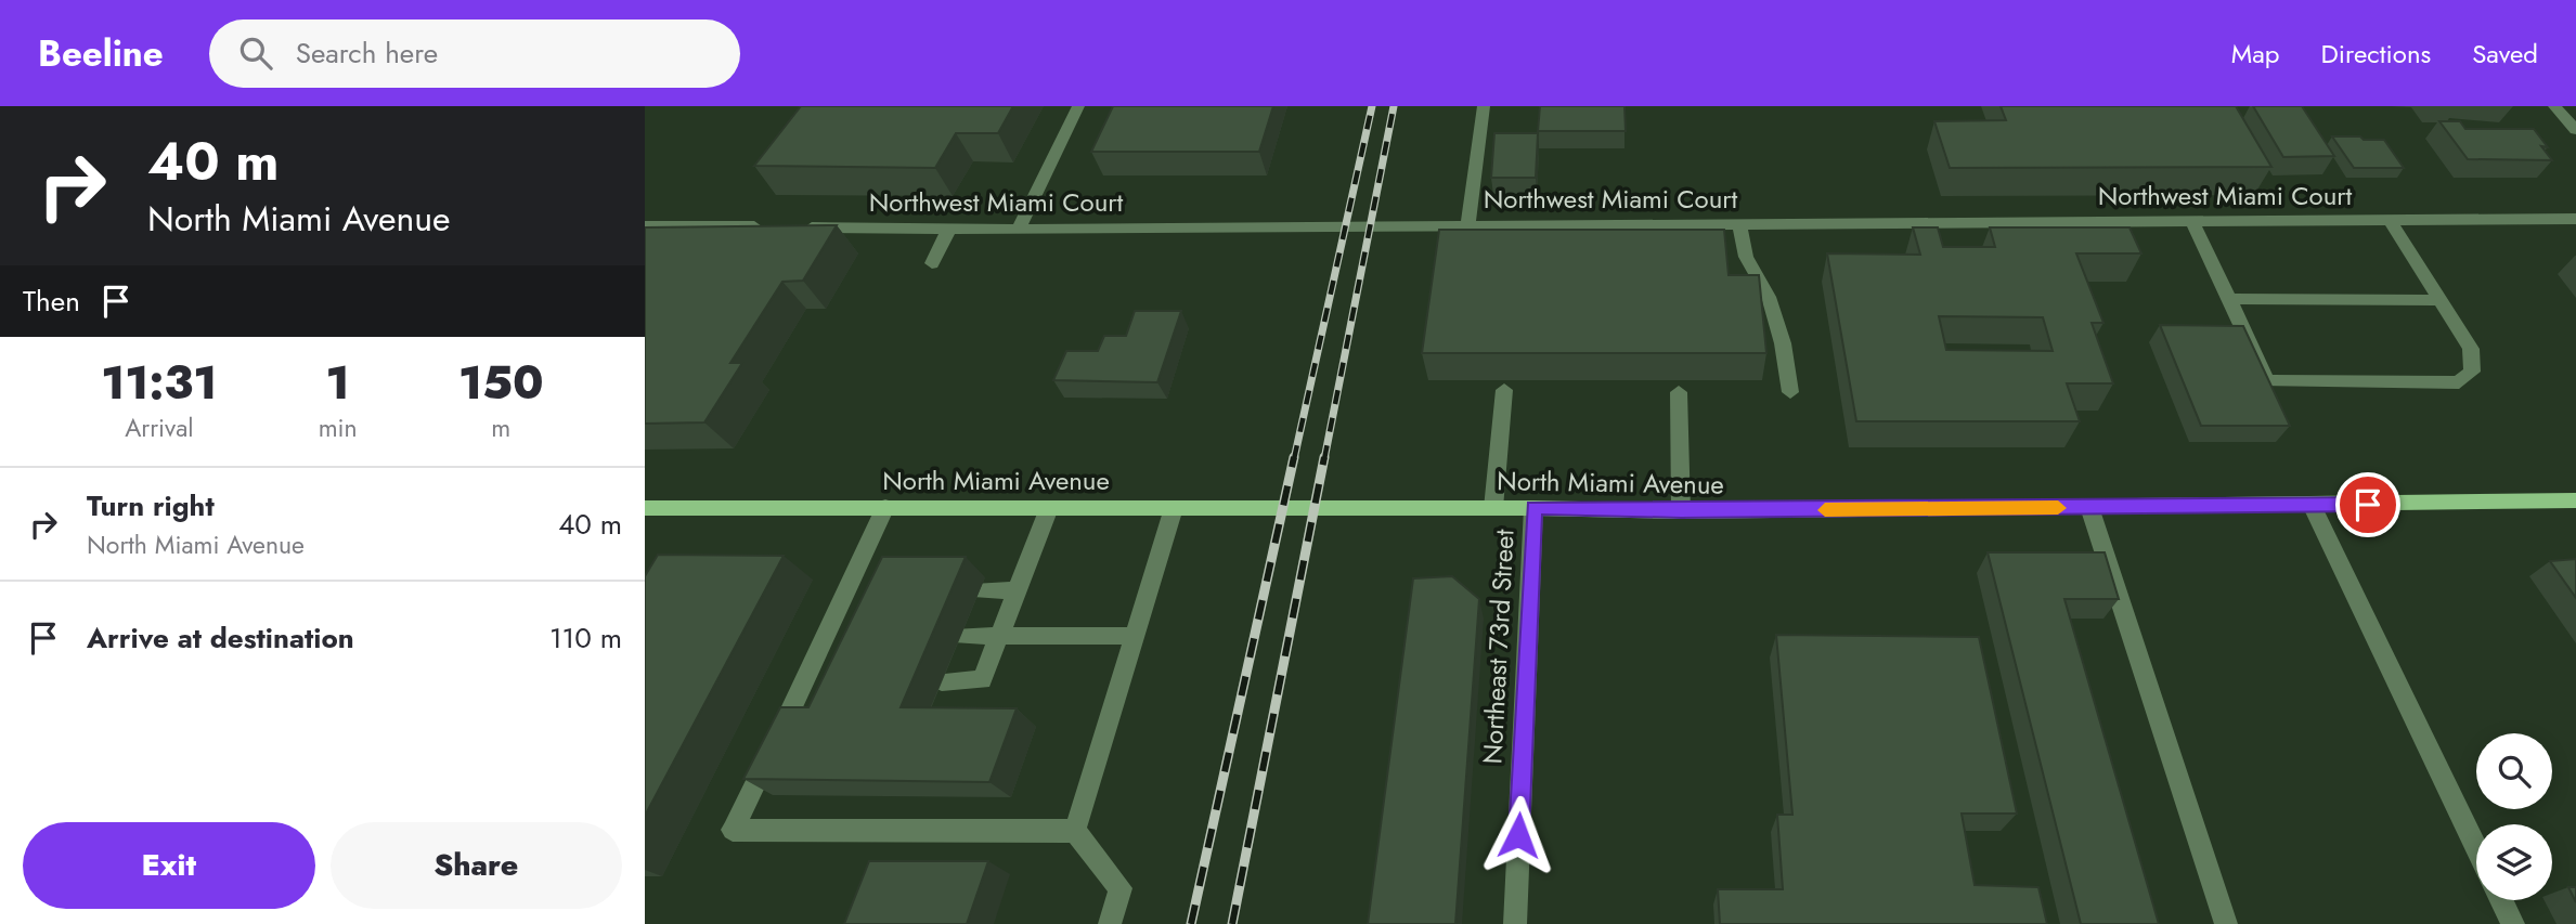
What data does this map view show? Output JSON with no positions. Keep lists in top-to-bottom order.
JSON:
{
  "streets": {
    "main road": ["North Miami Avenue"],
    "street": ["Northwest Miami Court", "Northeast 73rd Street"]
  },
  "crossings": [
    ["North Miami Avenue", "Northeast 73rd Street"]
  ],
  "page": {
    "header": "Beeline",
    "search": "Search here",
    "nav": ["Map", "Directions", "Saved"],
    "turn": ["40 m", "North Miami Avenue"],
    "then": "Then",
    "eta": [
      "11:31",
      "Arrival",
      "1",
      "min",
      "150",
      "m"
    ],
    "list": [
      {
        "name": "Turn right",
        "note": "North Miami Avenue",
        "value": "40 m"
      },
      {
        "name": "Arrive at destination",
        "value": "110 m"
      }
    ],
    "buttons": ["Exit", "Share"]
  }
}
